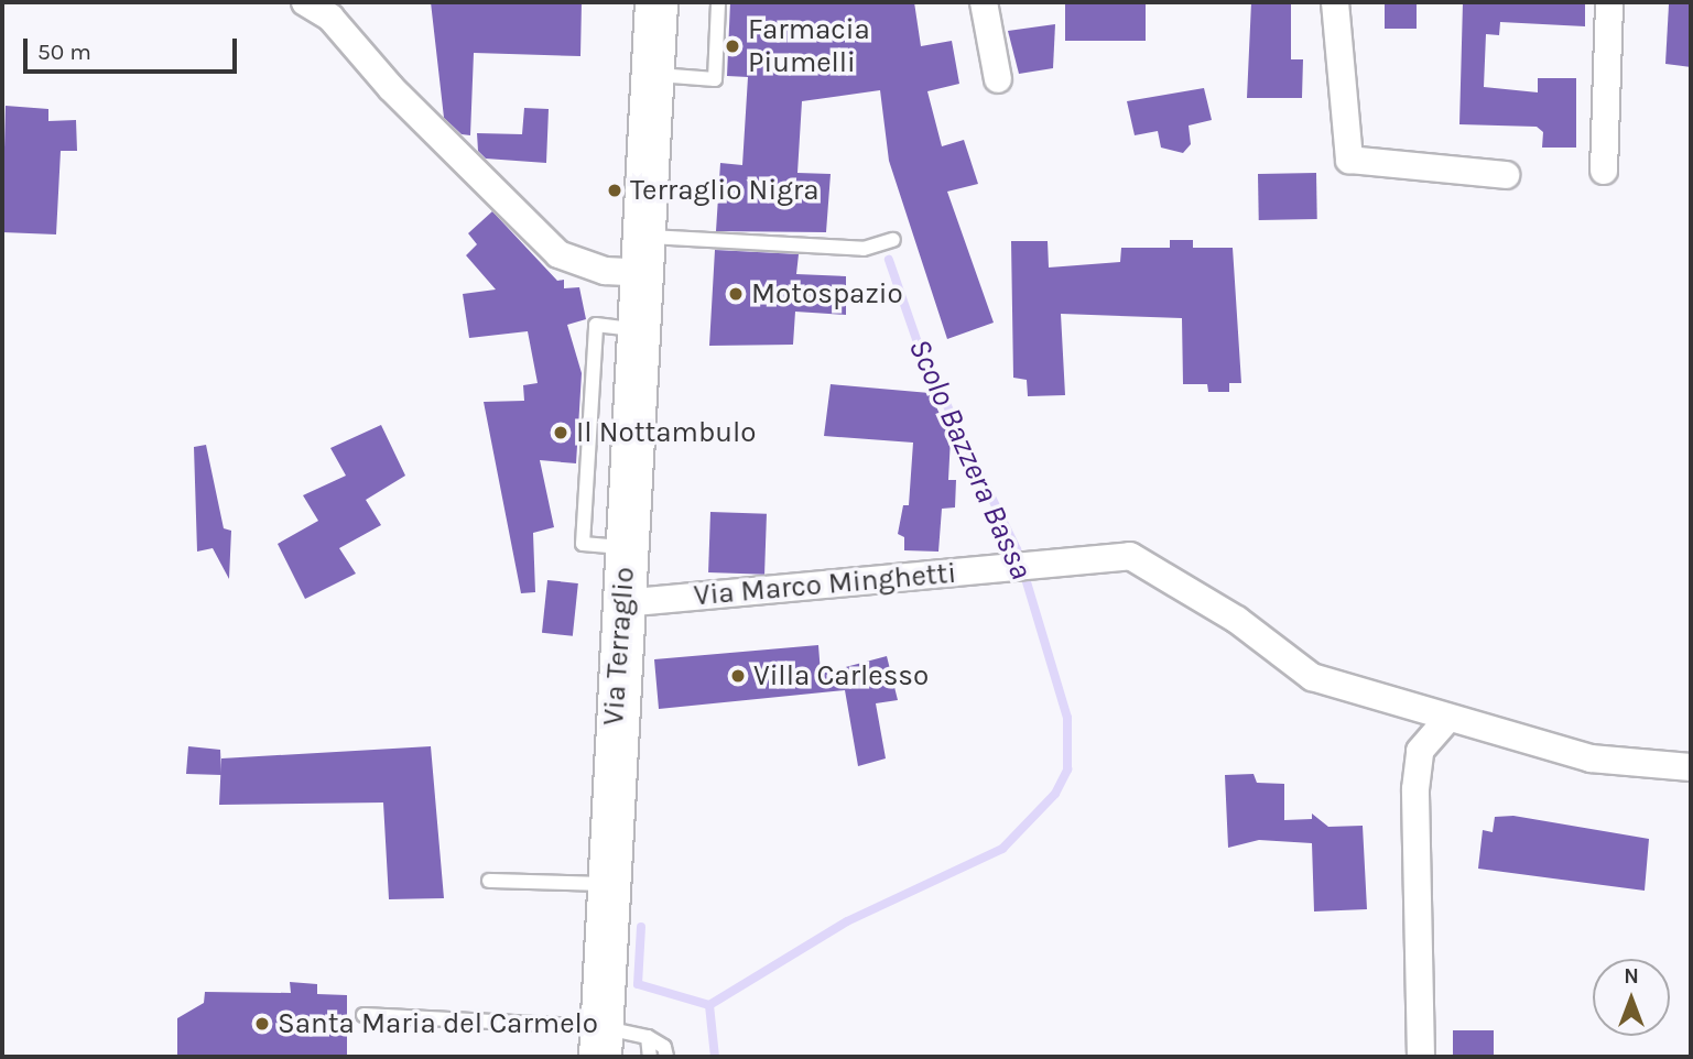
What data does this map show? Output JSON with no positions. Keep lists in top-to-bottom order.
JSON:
{
  "streets": {
    "main road": ["Via Terraglio"],
    "street": ["Via Marco Minghetti"]
  },
  "crossings": [
    ["Via Marco Minghetti", "Via Terraglio"]
  ],
  "water": ["Scolo Bazzera Bassa"],
  "places": [
    "Farmacia Piumelli",
    "Terraglio Nigra",
    "Motospazio",
    "Il Nottambulo",
    "Villa Carlesso",
    "Santa Maria del Carmelo"
  ],
  "scale_bar": "50 m",
  "north": "top"
}
